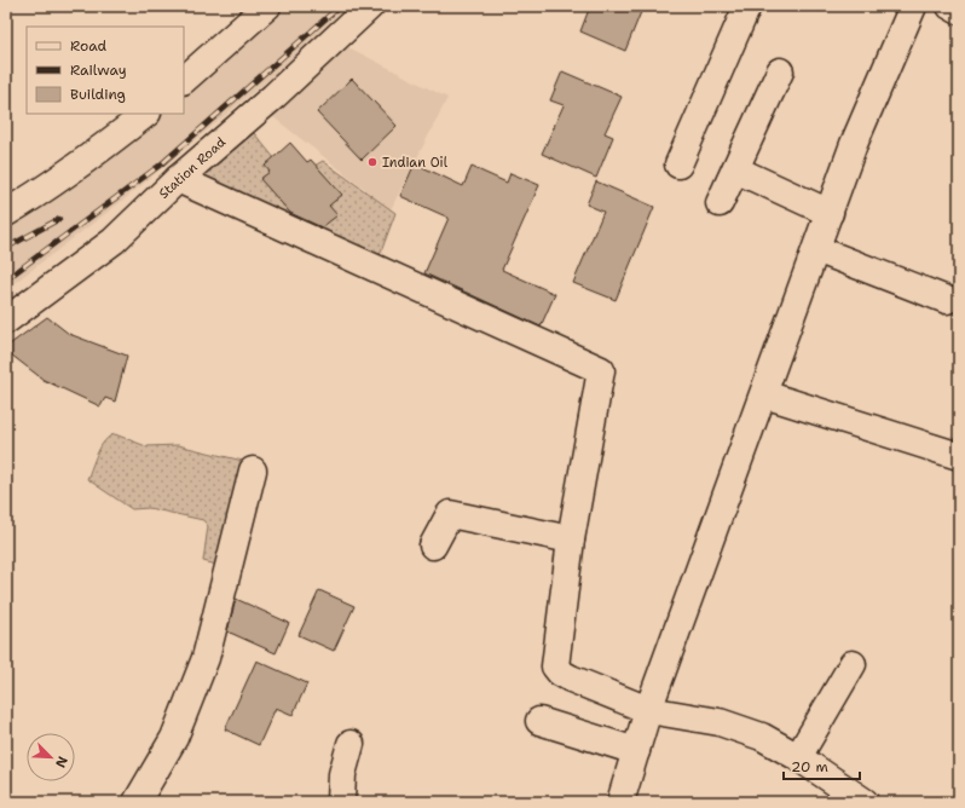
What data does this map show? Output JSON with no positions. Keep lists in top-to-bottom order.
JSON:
{
  "streets": {
    "street": ["Station Road"]
  },
  "places": ["Indian Oil"],
  "legend": ["Road", "Railway", "Building"],
  "scale_bar": "20 m",
  "north": "bottom right"
}
